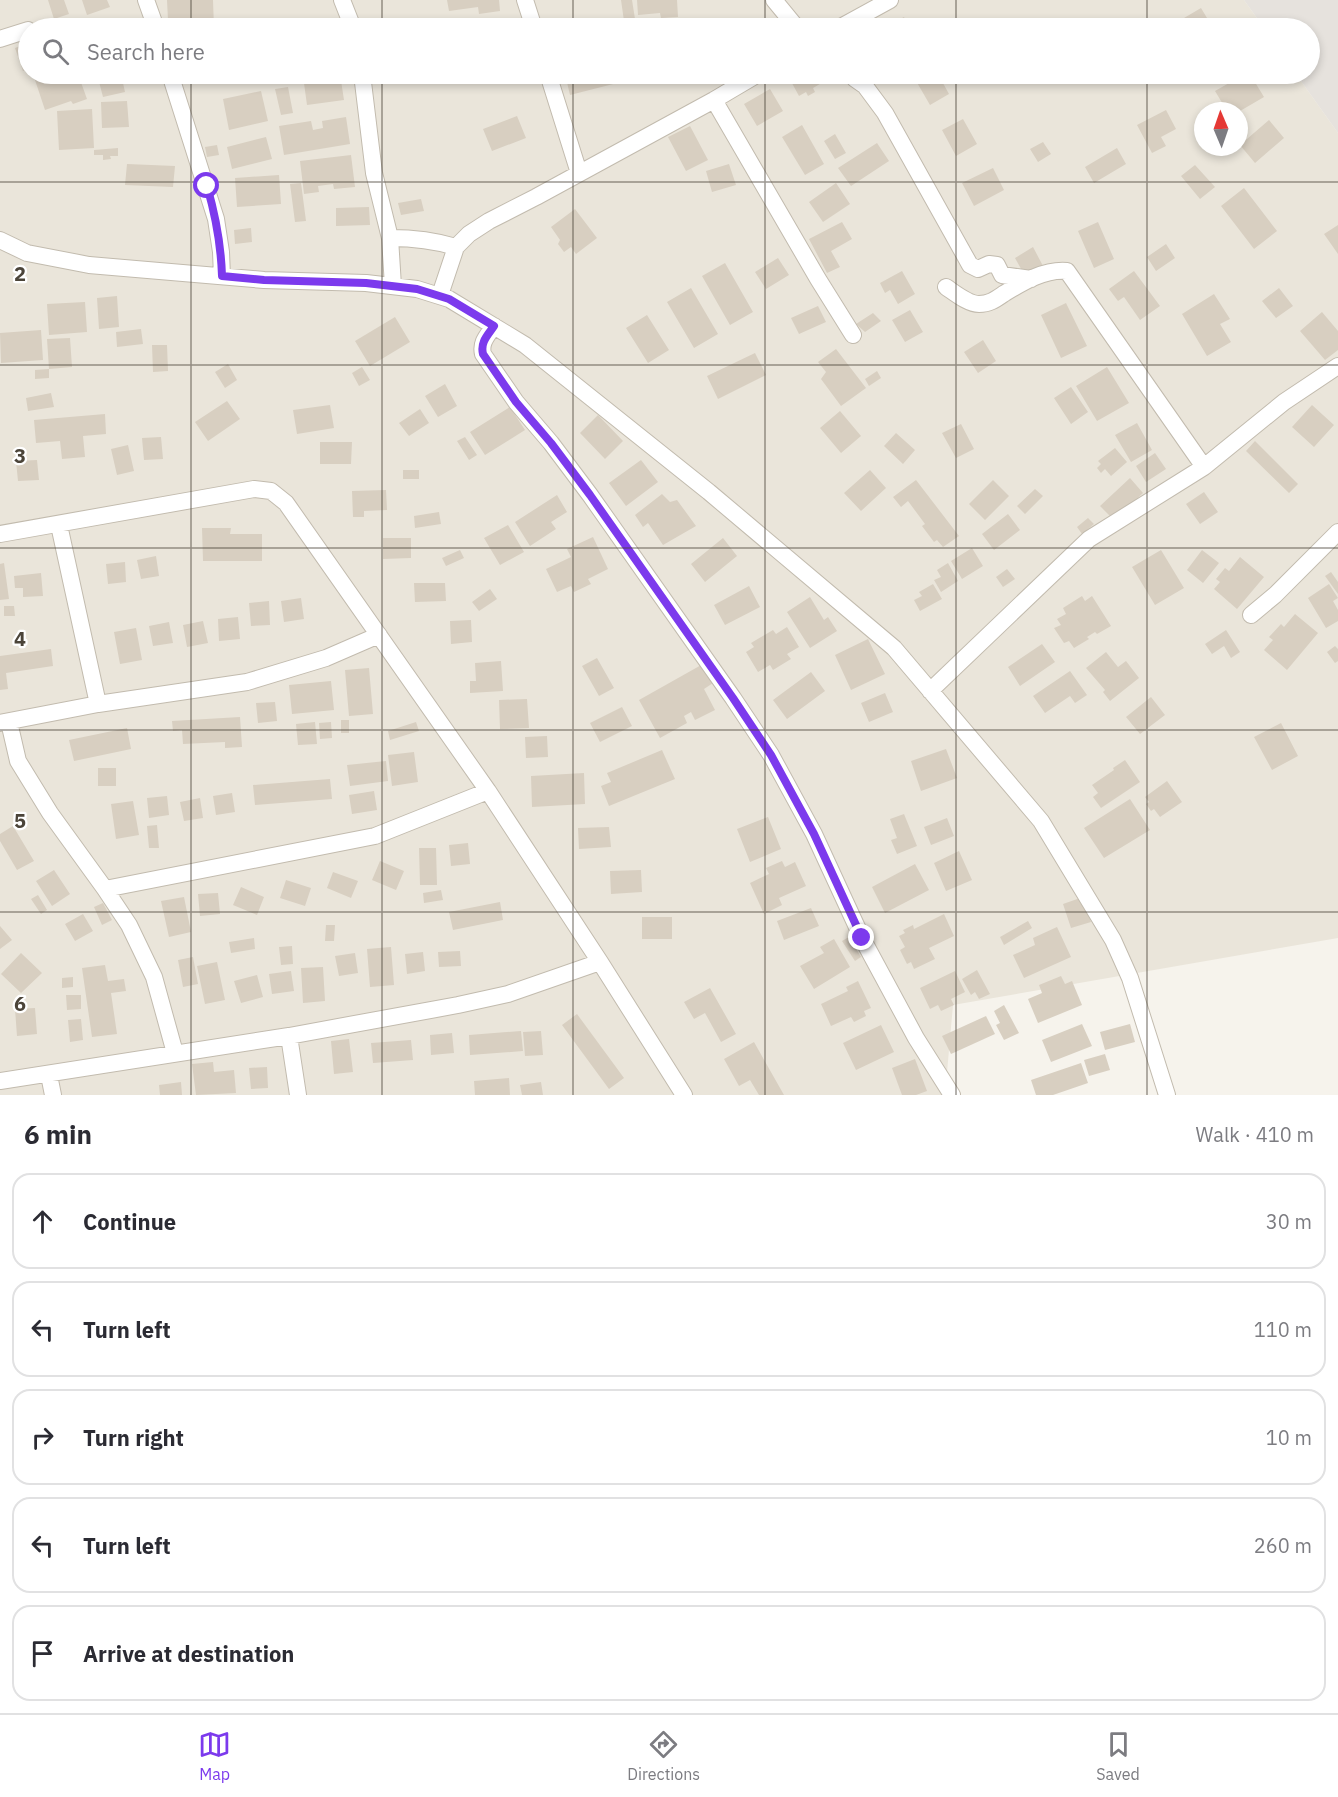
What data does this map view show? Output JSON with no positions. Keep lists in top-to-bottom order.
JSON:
{
  "north": "top",
  "page": {
    "search": "Search here",
    "heading": ["6 min", "Walk · 410 m"],
    "list": [
      ["Continue", "30 m"],
      ["Turn left", "110 m"],
      ["Turn right", "10 m"],
      ["Turn left", "260 m"],
      "Arrive at destination"
    ],
    "nav": ["Map", "Directions", "Saved"]
  },
  "grid": {
    "rows": [
      "2",
      "3",
      "4",
      "5",
      "6"
    ]
  }
}
